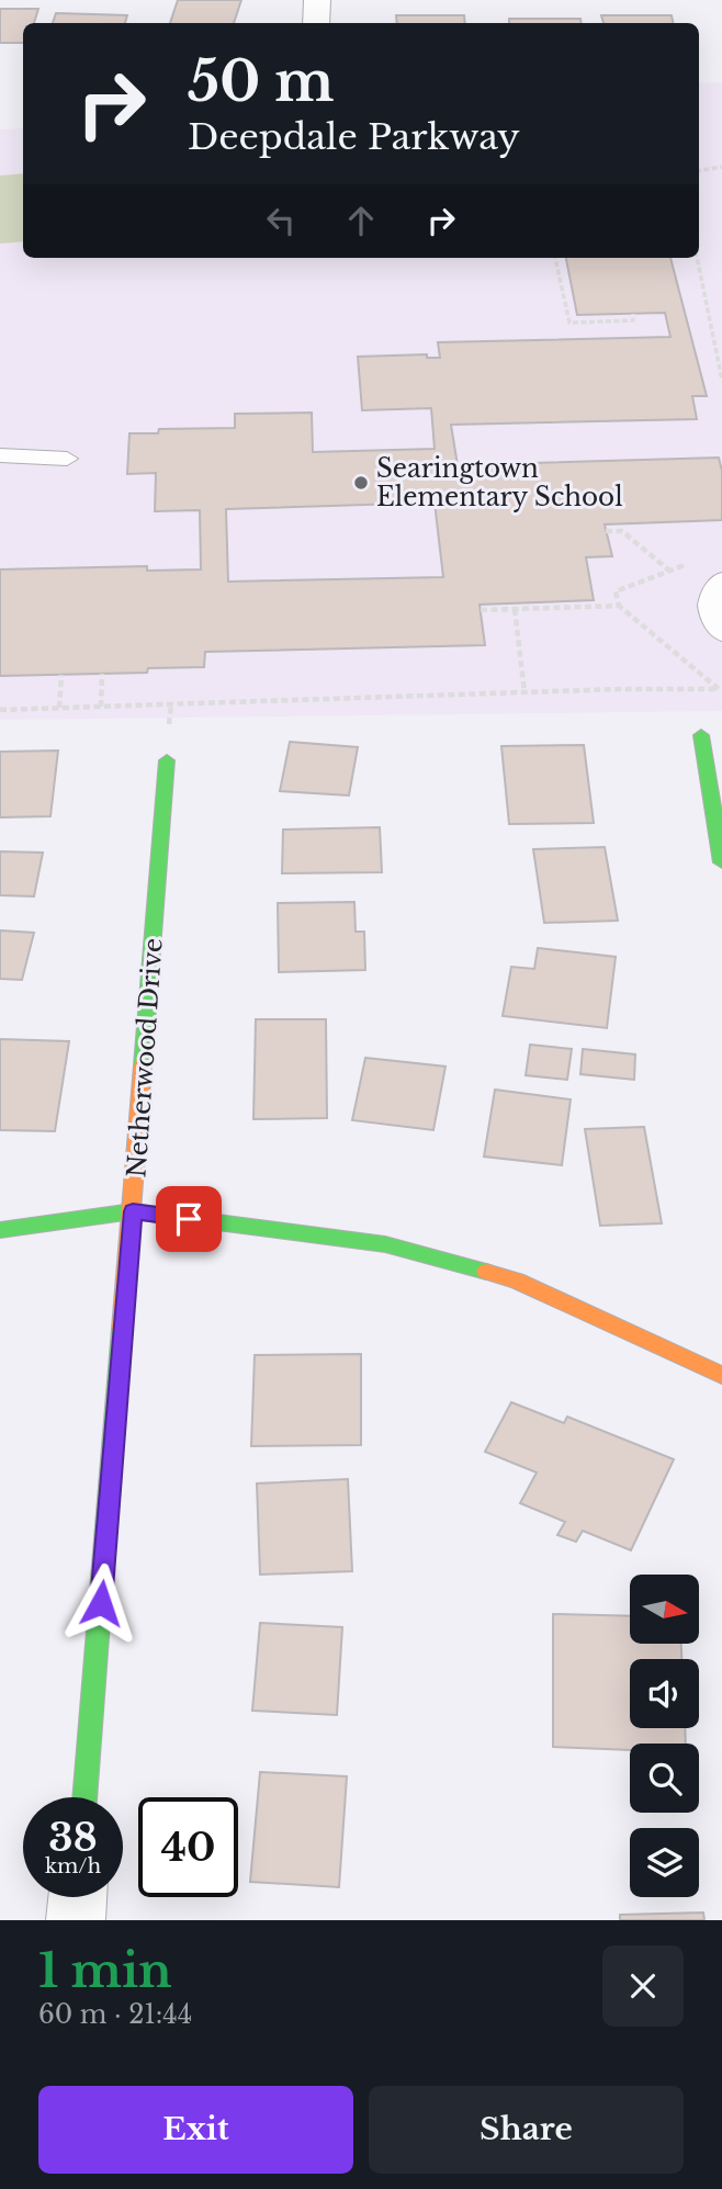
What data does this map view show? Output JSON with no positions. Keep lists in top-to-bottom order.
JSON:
{
  "streets": {
    "street": ["Netherwood Drive"]
  },
  "places": ["Searingtown Elementary School"],
  "north": "right",
  "page": {
    "turn": ["50 m", "Deepdale Parkway"],
    "speed": "38 km/h",
    "limit": "40",
    "heading": ["1 min", "60 m · 21:44"],
    "buttons": ["Exit", "Share"]
  }
}
